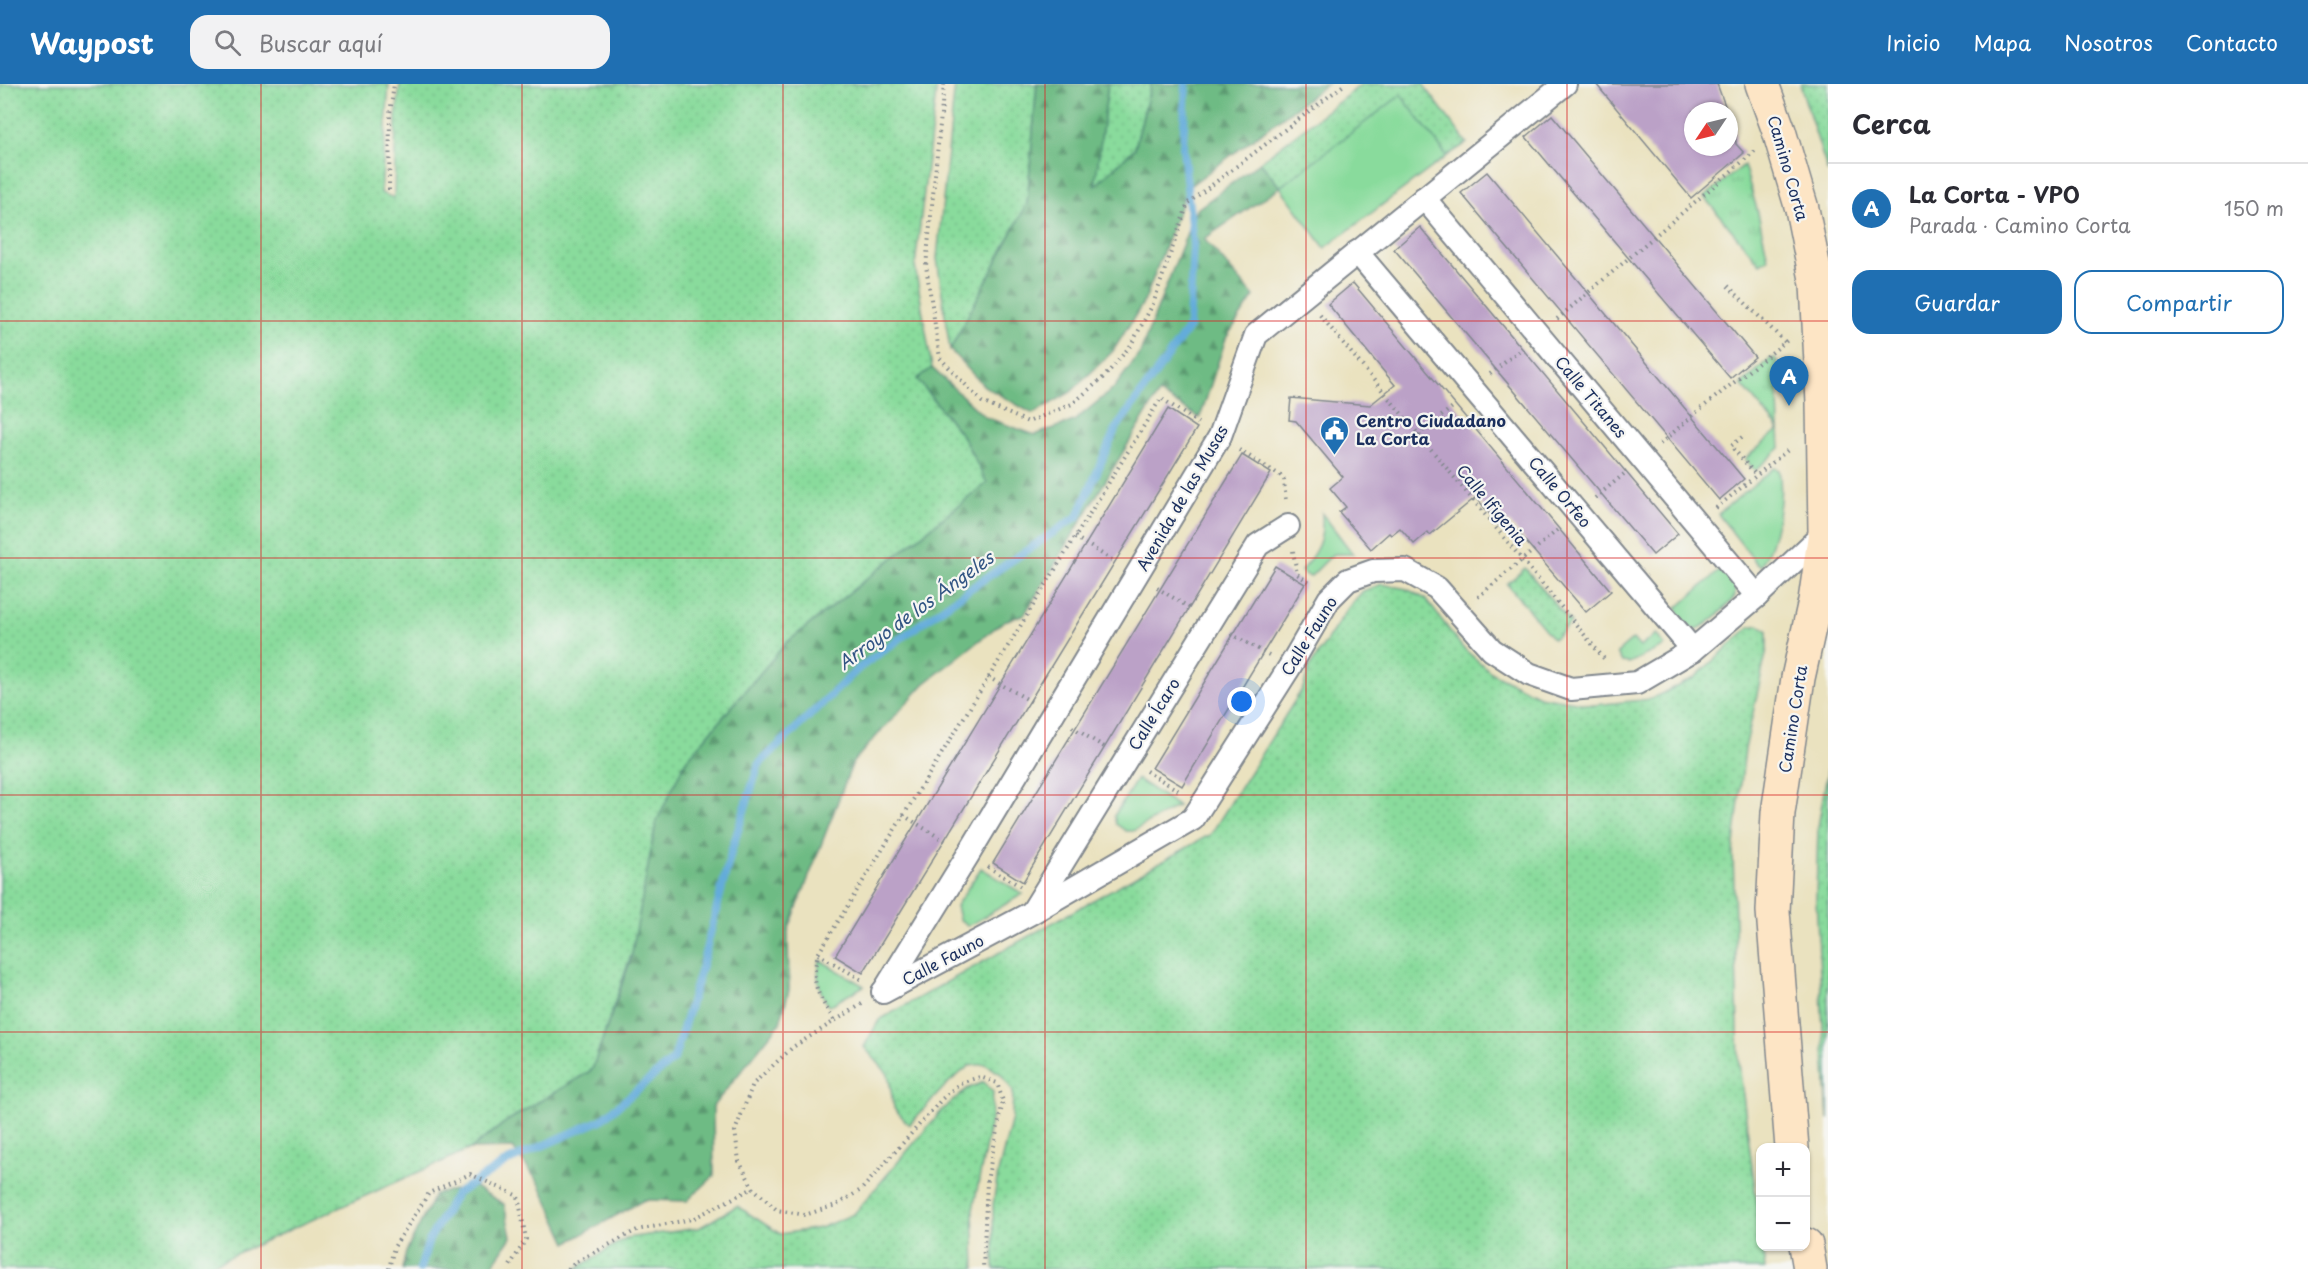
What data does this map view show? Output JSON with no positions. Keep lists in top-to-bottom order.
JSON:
{
  "streets": {
    "street": [
      "Camino Corta",
      "Calle Titanes",
      "Calle Orfeo",
      "Avenida de las Musas",
      "Calle Fauno",
      "Calle Ícaro"
    ],
    "path": ["Calle Ifigenia"]
  },
  "crossings": [
    ["Camino Corta", "Calle Fauno"],
    ["Calle Titanes", "Avenida de las Musas"],
    ["Calle Titanes", "Calle Fauno"],
    ["Calle Orfeo", "Avenida de las Musas"],
    ["Calle Orfeo", "Calle Fauno"],
    ["Avenida de las Musas", "Calle Fauno"],
    ["Calle Ifigenia", "Calle Fauno"],
    ["Calle Fauno", "Calle Ícaro"]
  ],
  "water": ["Arroyo de los Ángeles"],
  "places": {
    "public building": ["Centro Ciudadano La Corta"]
  },
  "north": "bottom left",
  "page": {
    "header": "Waypost",
    "search": "Buscar aquí",
    "nav": [
      "Inicio",
      "Mapa",
      "Nosotros",
      "Contacto"
    ],
    "heading": "Cerca",
    "list": [
      {
        "mark": "A",
        "name": "La Corta - VPO",
        "note": "Parada · Camino Corta",
        "value": "150 m"
      }
    ],
    "buttons": ["Guardar", "Compartir"],
    "pins": "A",
    "map_buttons": ["+", "−"]
  }
}
